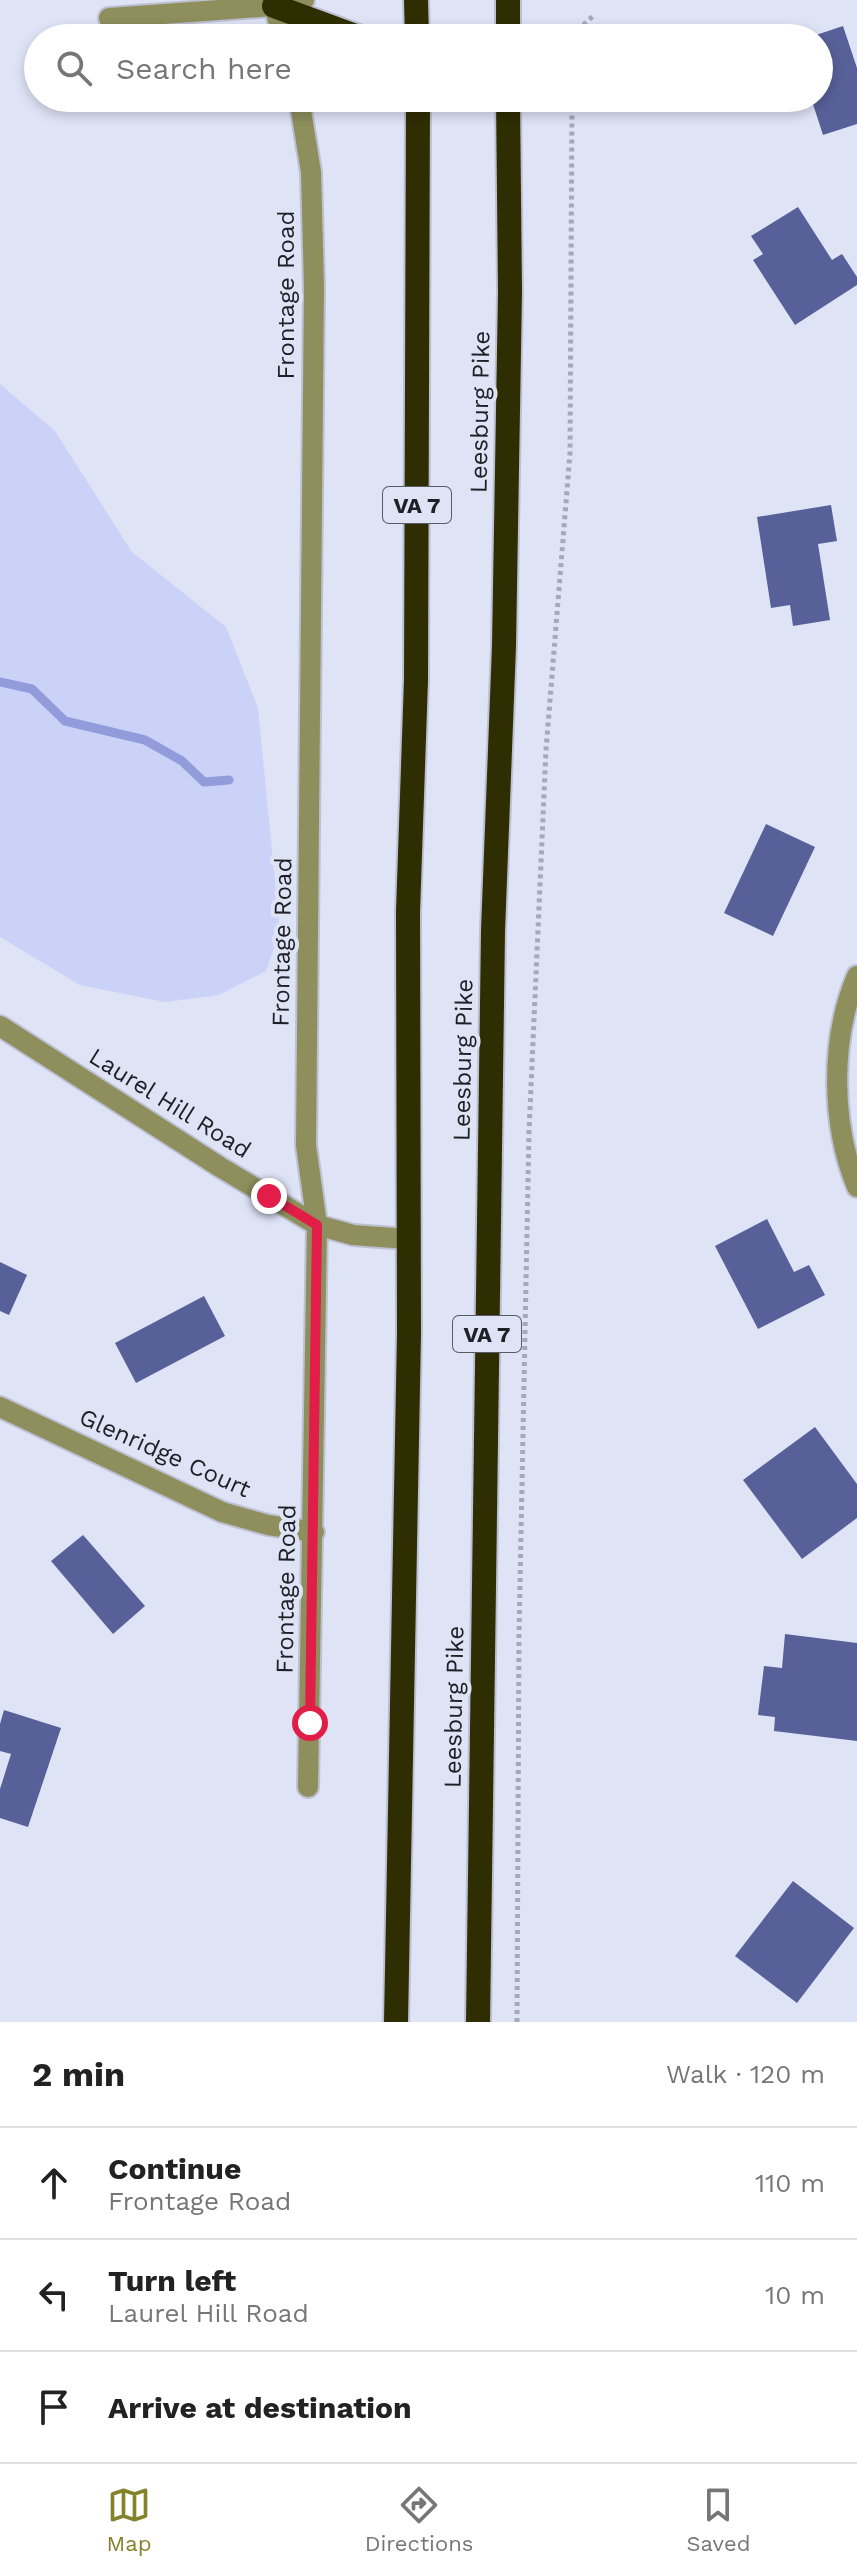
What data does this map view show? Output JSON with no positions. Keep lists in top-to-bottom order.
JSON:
{
  "streets": {
    "highway": ["Leesburg Pike", "VA 7"],
    "street": ["Frontage Road", "Laurel Hill Road", "Glenridge Court"]
  },
  "crossings": [
    ["Frontage Road", "Laurel Hill Road"],
    ["Frontage Road", "Glenridge Court"],
    ["VA 7", "Laurel Hill Road"]
  ],
  "page": {
    "search": "Search here",
    "heading": ["2 min", "Walk · 120 m"],
    "list": [
      ["Continue", "Frontage Road", "110 m"],
      ["Turn left", "Laurel Hill Road", "10 m"],
      "Arrive at destination"
    ],
    "nav": ["Map", "Directions", "Saved"]
  }
}
